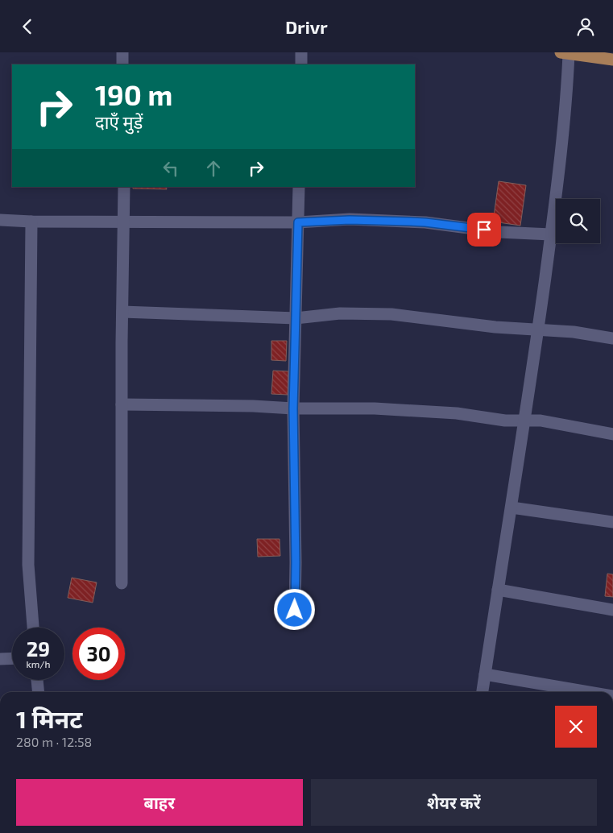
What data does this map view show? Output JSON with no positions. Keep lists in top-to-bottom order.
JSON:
{
  "page": {
    "header": "Drivr",
    "turn": ["190 m", "दाएँ मुड़ें"],
    "speed": "29 km/h",
    "limit": "30",
    "heading": ["1 मिनट", "280 m · 12:58"],
    "buttons": ["बाहर", "शेयर करें"]
  }
}
